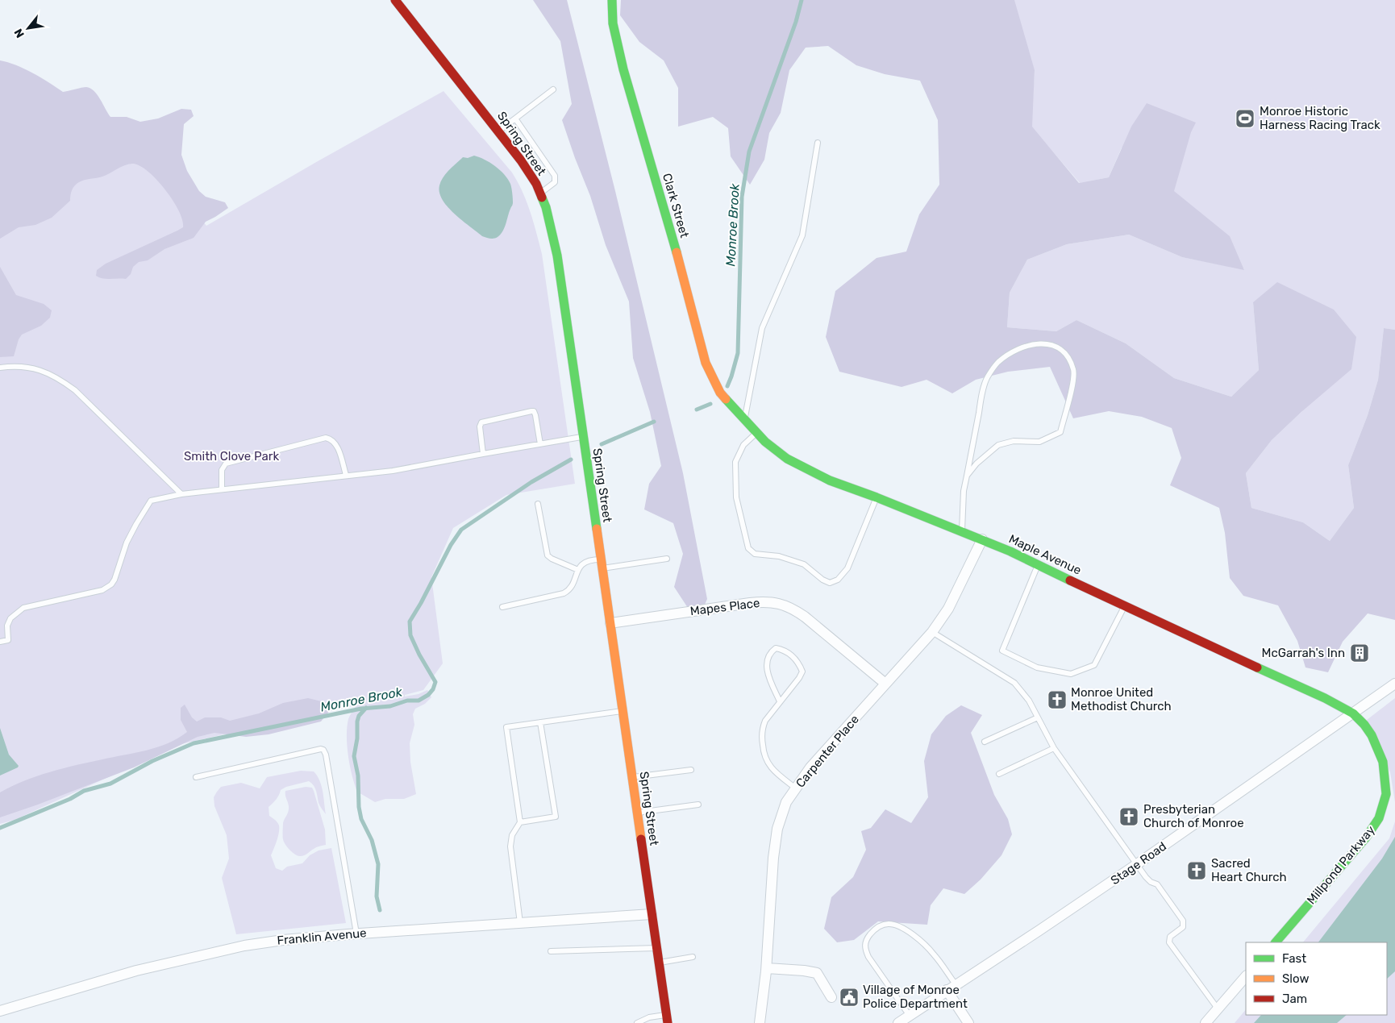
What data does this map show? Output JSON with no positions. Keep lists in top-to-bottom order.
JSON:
{
  "streets": {
    "street": [
      "Spring Street",
      "Clark Street",
      "Maple Avenue",
      "Mapes Place",
      "Carpenter Place",
      "Stage Road",
      "Millpond Parkway",
      "Franklin Avenue"
    ]
  },
  "crossings": [
    ["Spring Street", "Mapes Place"],
    ["Spring Street", "Franklin Avenue"],
    ["Clark Street", "Maple Avenue"],
    ["Maple Avenue", "Carpenter Place"],
    ["Maple Avenue", "Stage Road"],
    ["Maple Avenue", "Millpond Parkway"],
    ["Mapes Place", "Carpenter Place"],
    ["Stage Road", "Millpond Parkway"]
  ],
  "water": ["Monroe Brook"],
  "parks": ["Smith Clove Park"],
  "places": {
    "sports": ["Monroe Historic Harness Racing Track"],
    "building": ["McGarrah's Inn"],
    "church": ["Monroe United Methodist Church", "Presbyterian Church of Monroe", "Sacred Heart Church"],
    "public building": ["Village of Monroe Police Department"]
  },
  "legend": ["Fast", "Slow", "Jam"],
  "north": "bottom left"
}
